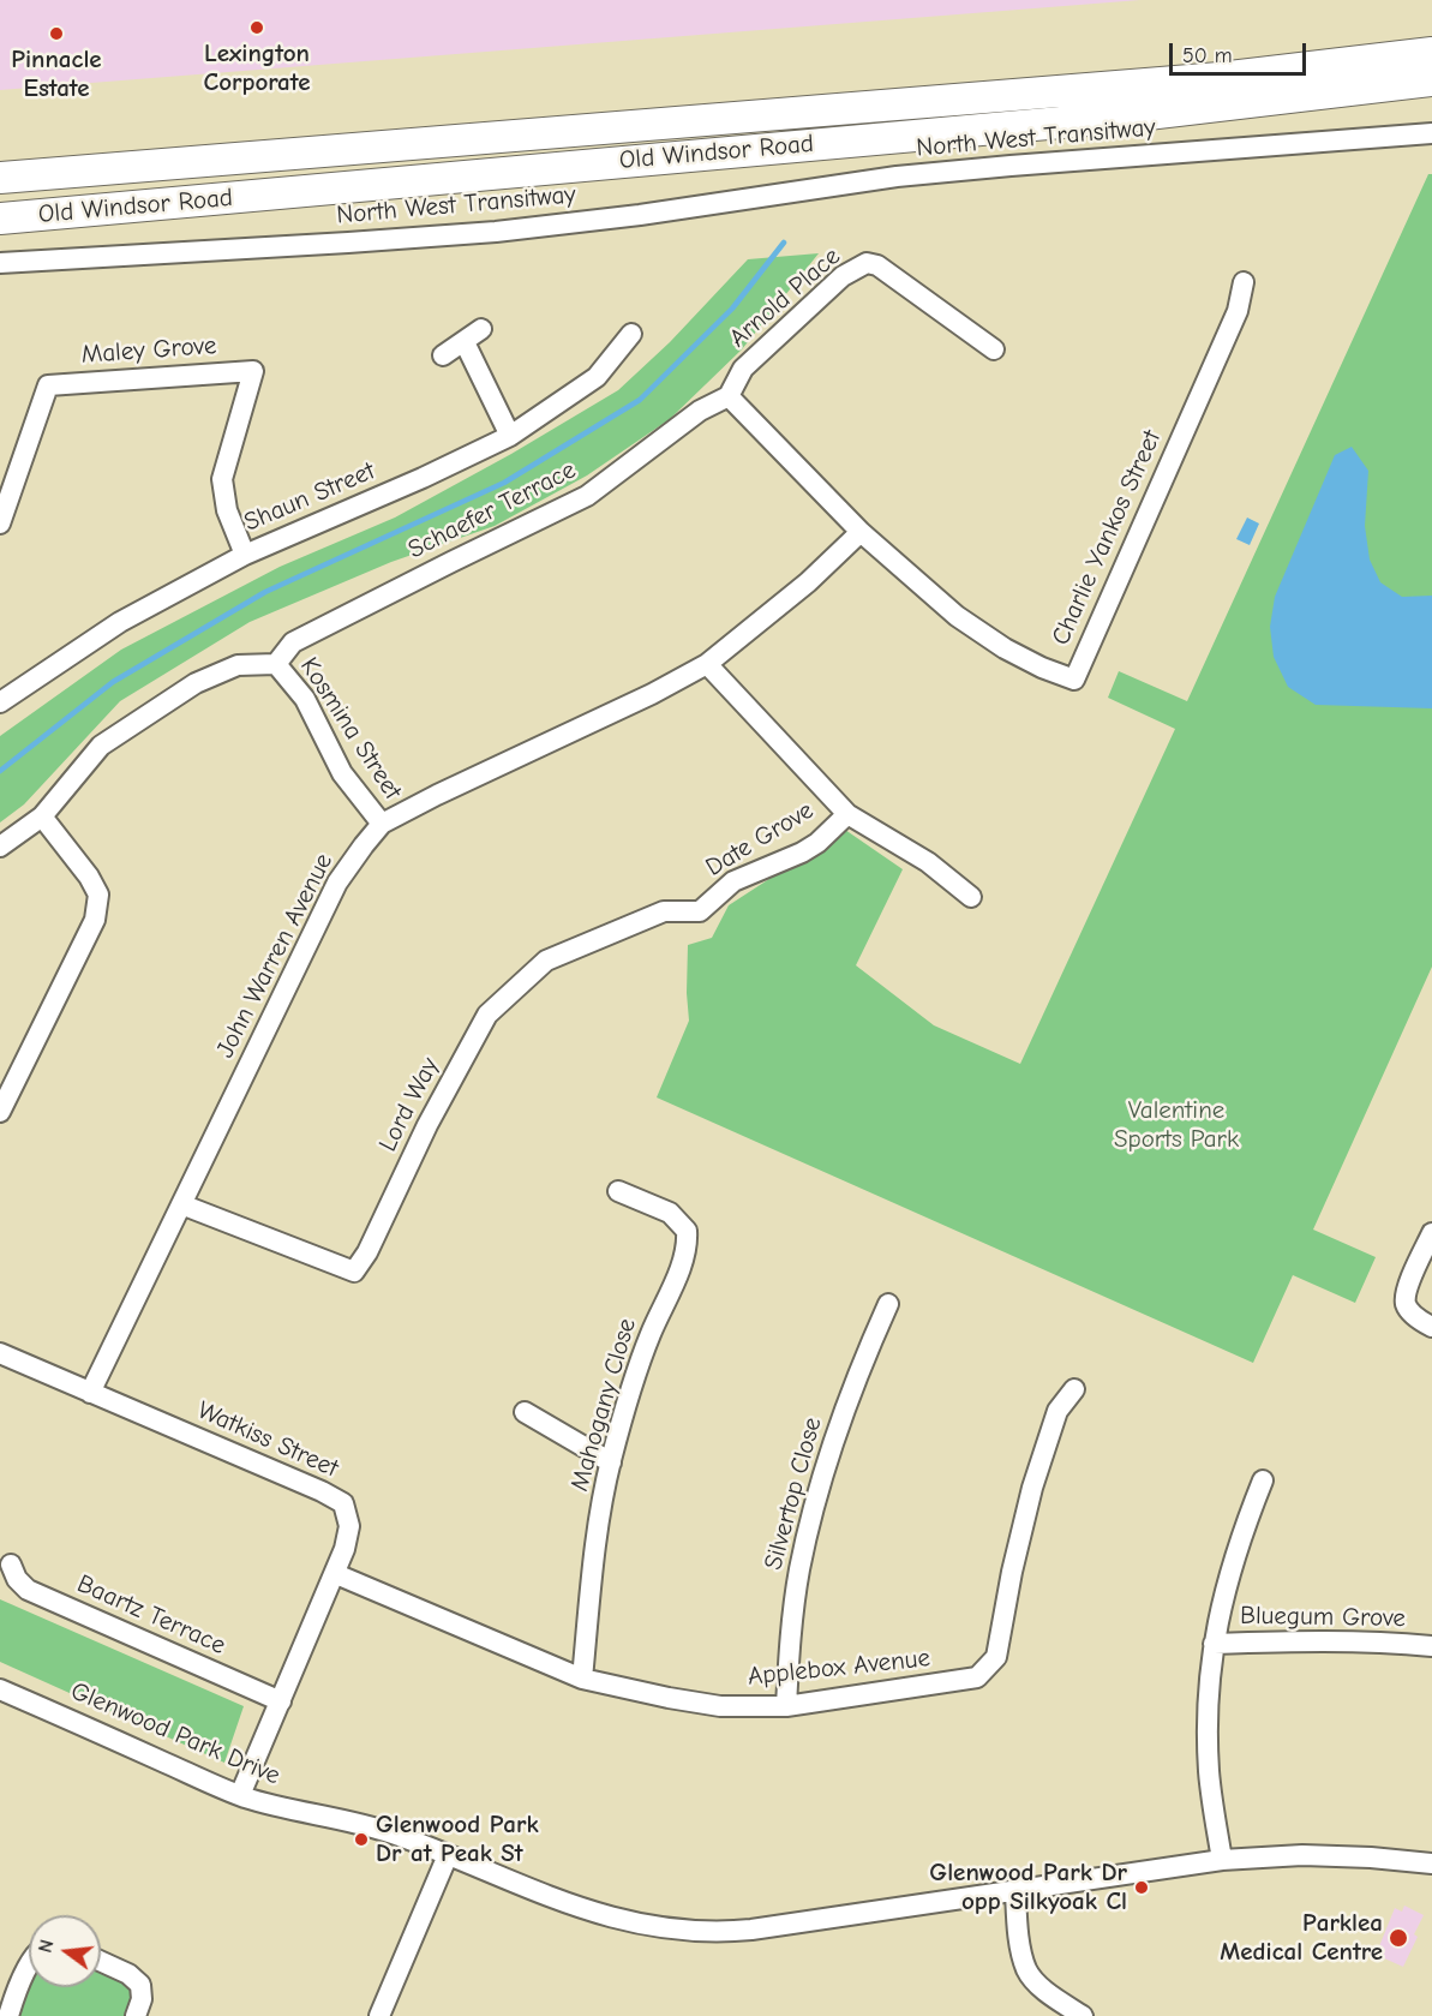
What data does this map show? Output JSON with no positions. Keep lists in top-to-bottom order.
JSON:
{
  "streets": {
    "highway": ["Old Windsor Road"],
    "street": [
      "North West Transitway",
      "Arnold Place",
      "Maley Grove",
      "Shaun Street",
      "Schaefer Terrace",
      "Charlie Yankos Street",
      "Kosmina Street",
      "Date Grove",
      "John Warren Avenue",
      "Lord Way",
      "Mahogany Close",
      "Watkiss Street",
      "Silvertop Close",
      "Baartz Terrace",
      "Bluegum Grove",
      "Applebox Avenue",
      "Glenwood Park Drive"
    ]
  },
  "crossings": [
    ["Arnold Place", "Schaefer Terrace"],
    ["Arnold Place", "Charlie Yankos Street"],
    ["Maley Grove", "Shaun Street"],
    ["Schaefer Terrace", "Charlie Yankos Street"],
    ["Schaefer Terrace", "Kosmina Street"],
    ["Charlie Yankos Street", "John Warren Avenue"],
    ["Kosmina Street", "John Warren Avenue"],
    ["Date Grove", "Lord Way"],
    ["John Warren Avenue", "Lord Way"],
    ["John Warren Avenue", "Watkiss Street"],
    ["Mahogany Close", "Applebox Avenue"],
    ["Watkiss Street", "Baartz Terrace"],
    ["Watkiss Street", "Applebox Avenue"],
    ["Watkiss Street", "Glenwood Park Drive"],
    ["Silvertop Close", "Applebox Avenue"]
  ],
  "parks": ["Valentine Sports Park"],
  "places": [
    "Lexington Corporate",
    "Pinnacle Estate",
    "Glenwood Park Dr at Peak St",
    "Glenwood Park Dr opp Silkyoak Cl",
    "Parklea Medical Centre"
  ],
  "scale_bar": "50 m",
  "north": "left"
}
